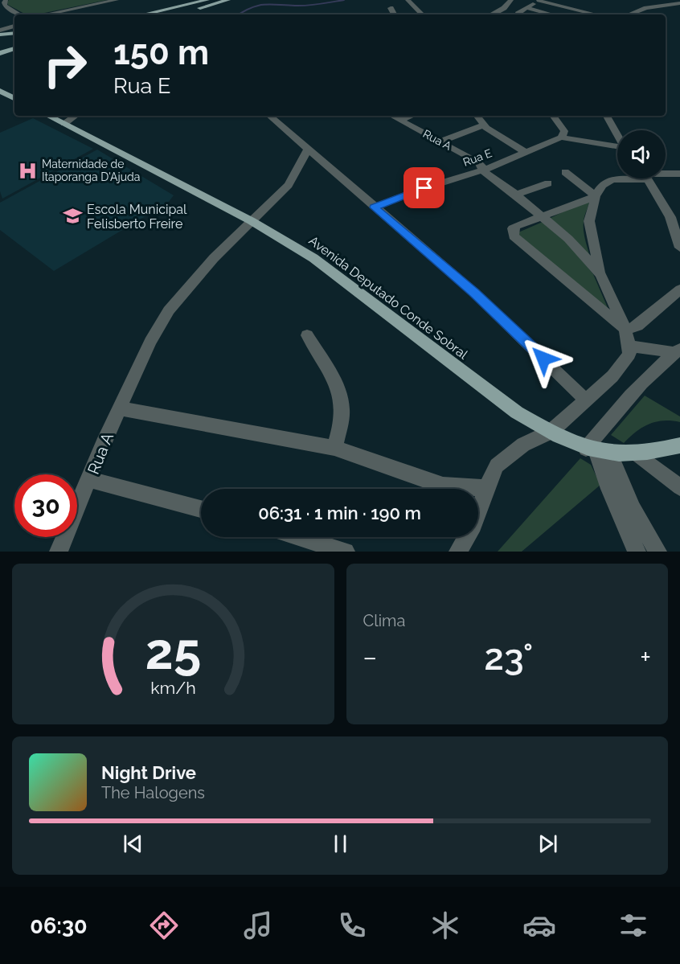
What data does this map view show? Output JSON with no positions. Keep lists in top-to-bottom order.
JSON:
{
  "streets": {
    "main road": ["Avenida Deputado Conde Sobral"],
    "street": ["Rua A", "Rua E"]
  },
  "crossings": [
    ["Rua A", "Rua E"],
    ["Rua A", "Avenida Deputado Conde Sobral"]
  ],
  "places": {
    "hospital": ["Maternidade de Itaporanga D'Ajuda"],
    "school or university": ["Escola Municipal Felisberto Freire"]
  },
  "page": {
    "turn": ["150 m", "Rua E"],
    "limit": "30",
    "trip": "06:31 · 1 min · 190 m",
    "tile": "Clima",
    "heat": ["−", "23°", "+"],
    "song": ["Night Drive", "The Halogens"],
    "tabs": "06:30",
    "gauge": ["25", "km/h"]
  }
}
